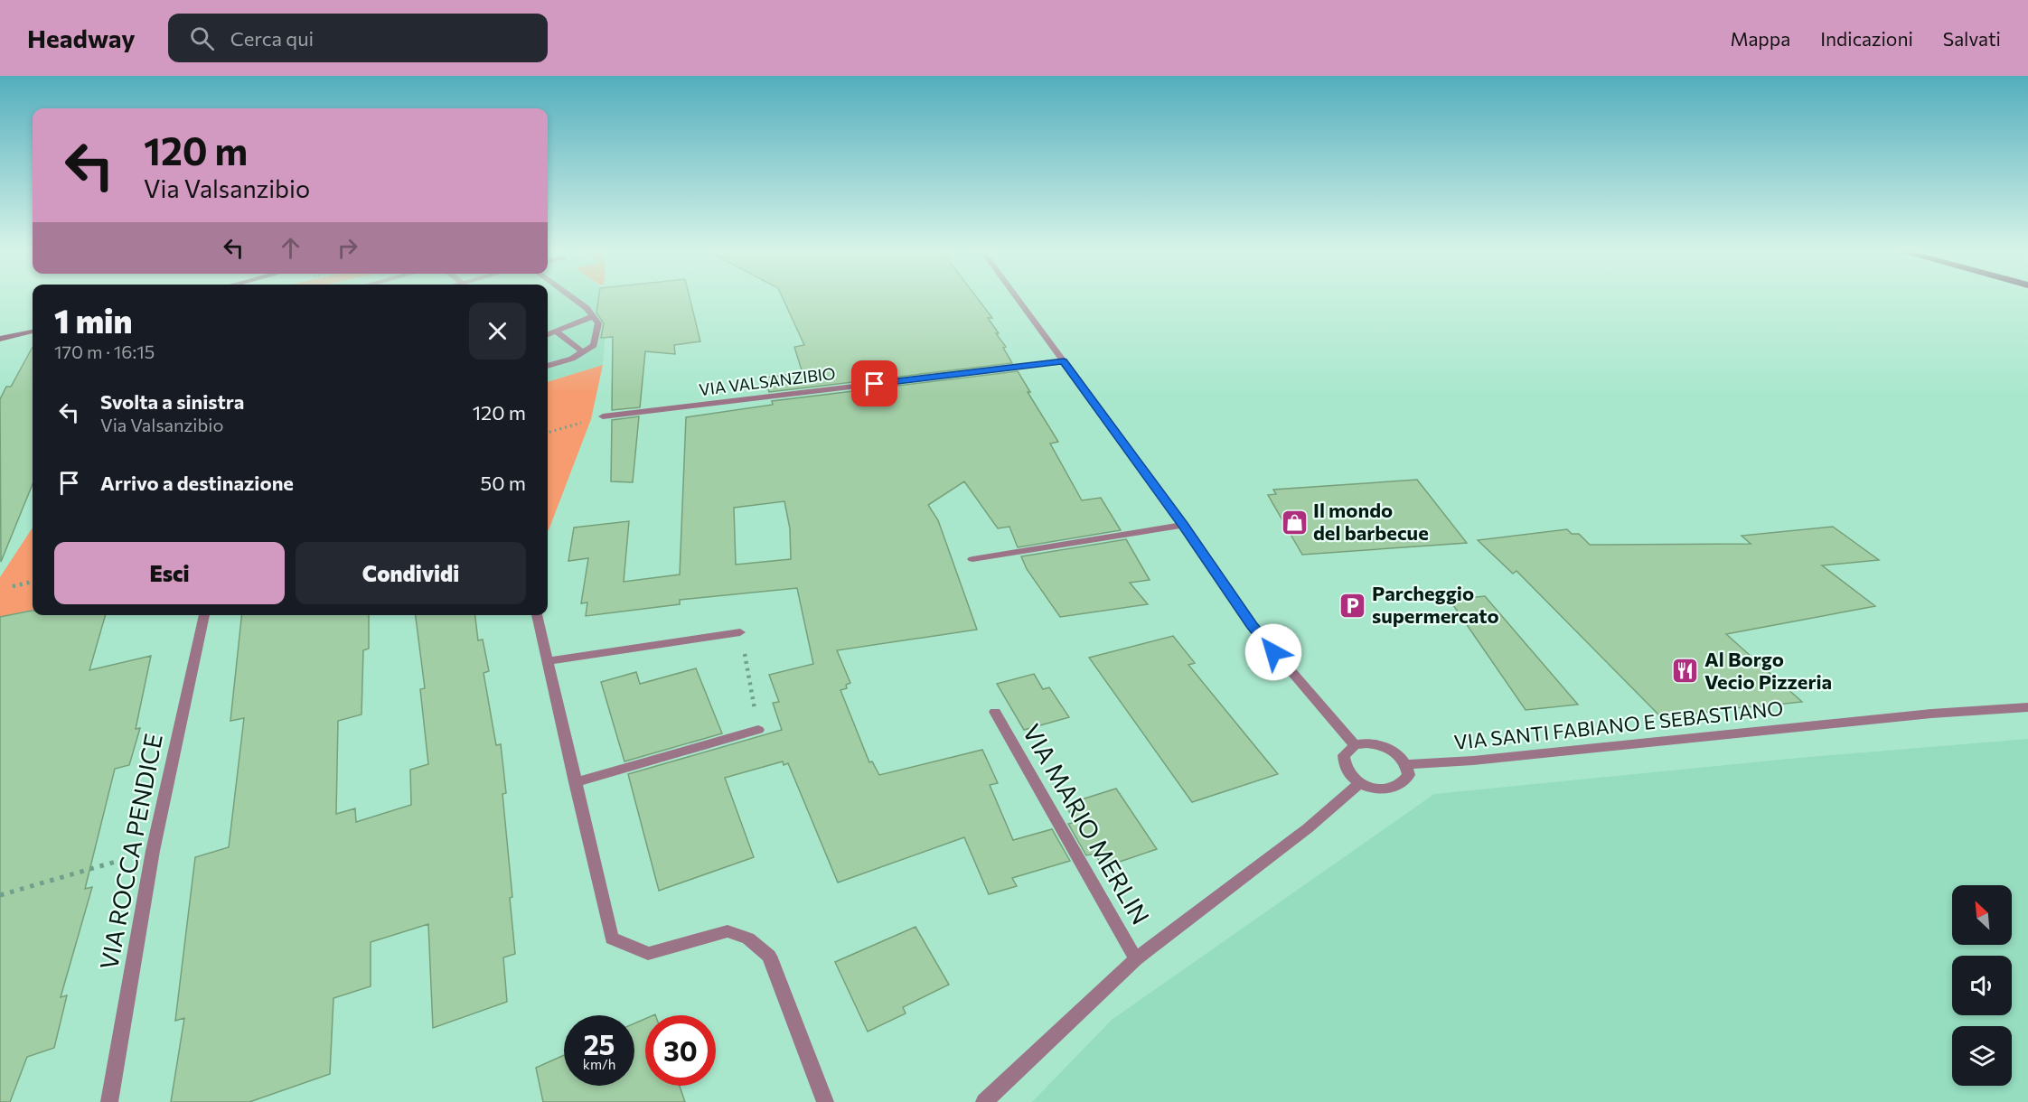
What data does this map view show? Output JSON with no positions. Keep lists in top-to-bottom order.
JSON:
{
  "streets": {
    "street": [
      "VIA VALSANZIBIO",
      "VIA SANTI FABIANO E SEBASTIANO",
      "VIA MARIO MERLIN",
      "VIA ROCCA PENDICE"
    ]
  },
  "crossings": [
    ["VIA SANTI FABIANO E SEBASTIANO", "VIA MARIO MERLIN"]
  ],
  "places": {
    "shop": ["Il mondo del barbecue"],
    "parking": ["Parcheggio supermercato"],
    "restaurant": ["Al Borgo Vecio Pizzeria"]
  },
  "north": "top left",
  "page": {
    "header": "Headway",
    "search": "Cerca qui",
    "nav": ["Mappa", "Indicazioni", "Salvati"],
    "turn": ["120 m", "Via Valsanzibio"],
    "heading": ["1 min", "170 m · 16:15"],
    "list": [
      {
        "name": "Svolta a sinistra",
        "note": "Via Valsanzibio",
        "value": "120 m"
      },
      {
        "name": "Arrivo a destinazione",
        "value": "50 m"
      }
    ],
    "buttons": ["Esci", "Condividi"],
    "speed": "25 km/h",
    "limit": "30"
  }
}
